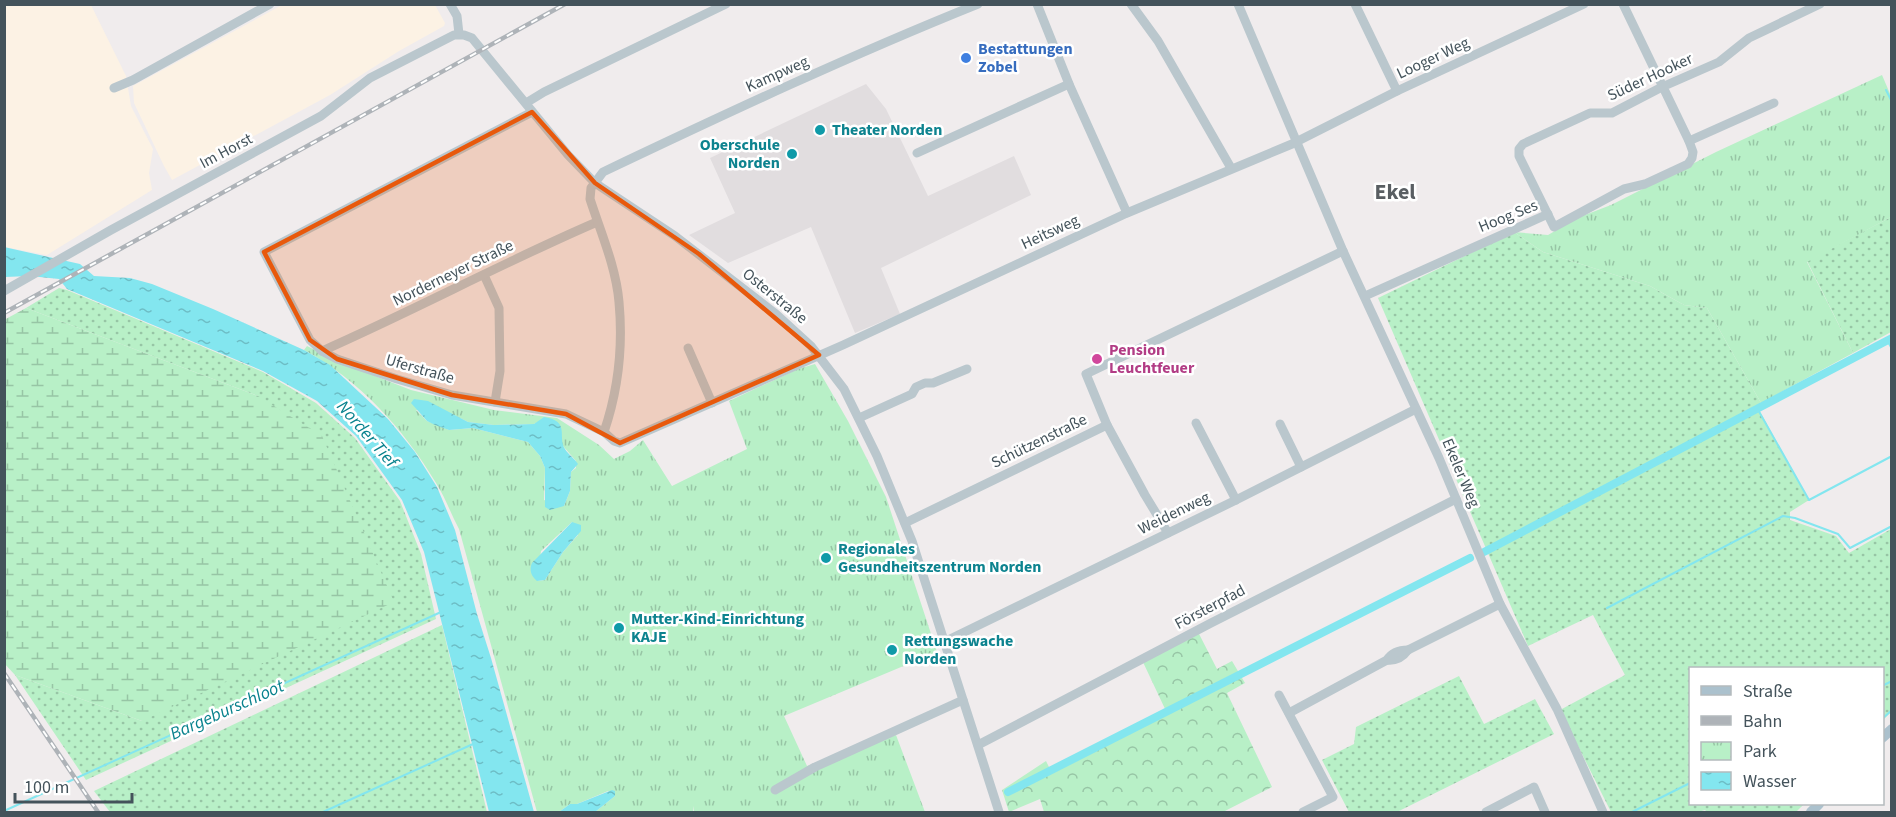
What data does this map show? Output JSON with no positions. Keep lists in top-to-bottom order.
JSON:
{
  "streets": {
    "street": [
      "Looger Weg",
      "Kampweg",
      "Süder Hooker",
      "Im Horst",
      "Hoog Ses",
      "Heitsweg",
      "Norderneyer Straße",
      "Osterstraße",
      "Uferstraße",
      "Schützenstraße",
      "Ekeler Weg",
      "Weidenweg",
      "Försterpfad"
    ]
  },
  "crossings": [
    ["Looger Weg", "Heitsweg"],
    ["Looger Weg", "Ekeler Weg"],
    ["Kampweg", "Osterstraße"],
    ["Süder Hooker", "Hoog Ses"],
    ["Im Horst", "Osterstraße"],
    ["Hoog Ses", "Ekeler Weg"],
    ["Heitsweg", "Osterstraße"],
    ["Heitsweg", "Uferstraße"],
    ["Heitsweg", "Ekeler Weg"],
    ["Norderneyer Straße", "Uferstraße"],
    ["Osterstraße", "Uferstraße"],
    ["Osterstraße", "Schützenstraße"],
    ["Osterstraße", "Weidenweg"],
    ["Osterstraße", "Försterpfad"],
    ["Schützenstraße", "Ekeler Weg"],
    ["Ekeler Weg", "Weidenweg"],
    ["Ekeler Weg", "Försterpfad"]
  ],
  "districts": ["Ekel"],
  "water": ["Norder Tief", "Bargeburschloot"],
  "places": [
    "Bestattungen Zobel",
    "Theater Norden",
    "Oberschule Norden",
    "Pension Leuchtfeuer",
    "Regionales Gesundheitszentrum Norden",
    "Mutter-Kind-Einrichtung KAJE",
    "Rettungswache Norden"
  ],
  "legend": [
    "Straße",
    "Bahn",
    "Park",
    "Wasser"
  ],
  "scale_bar": "100 m"
}
